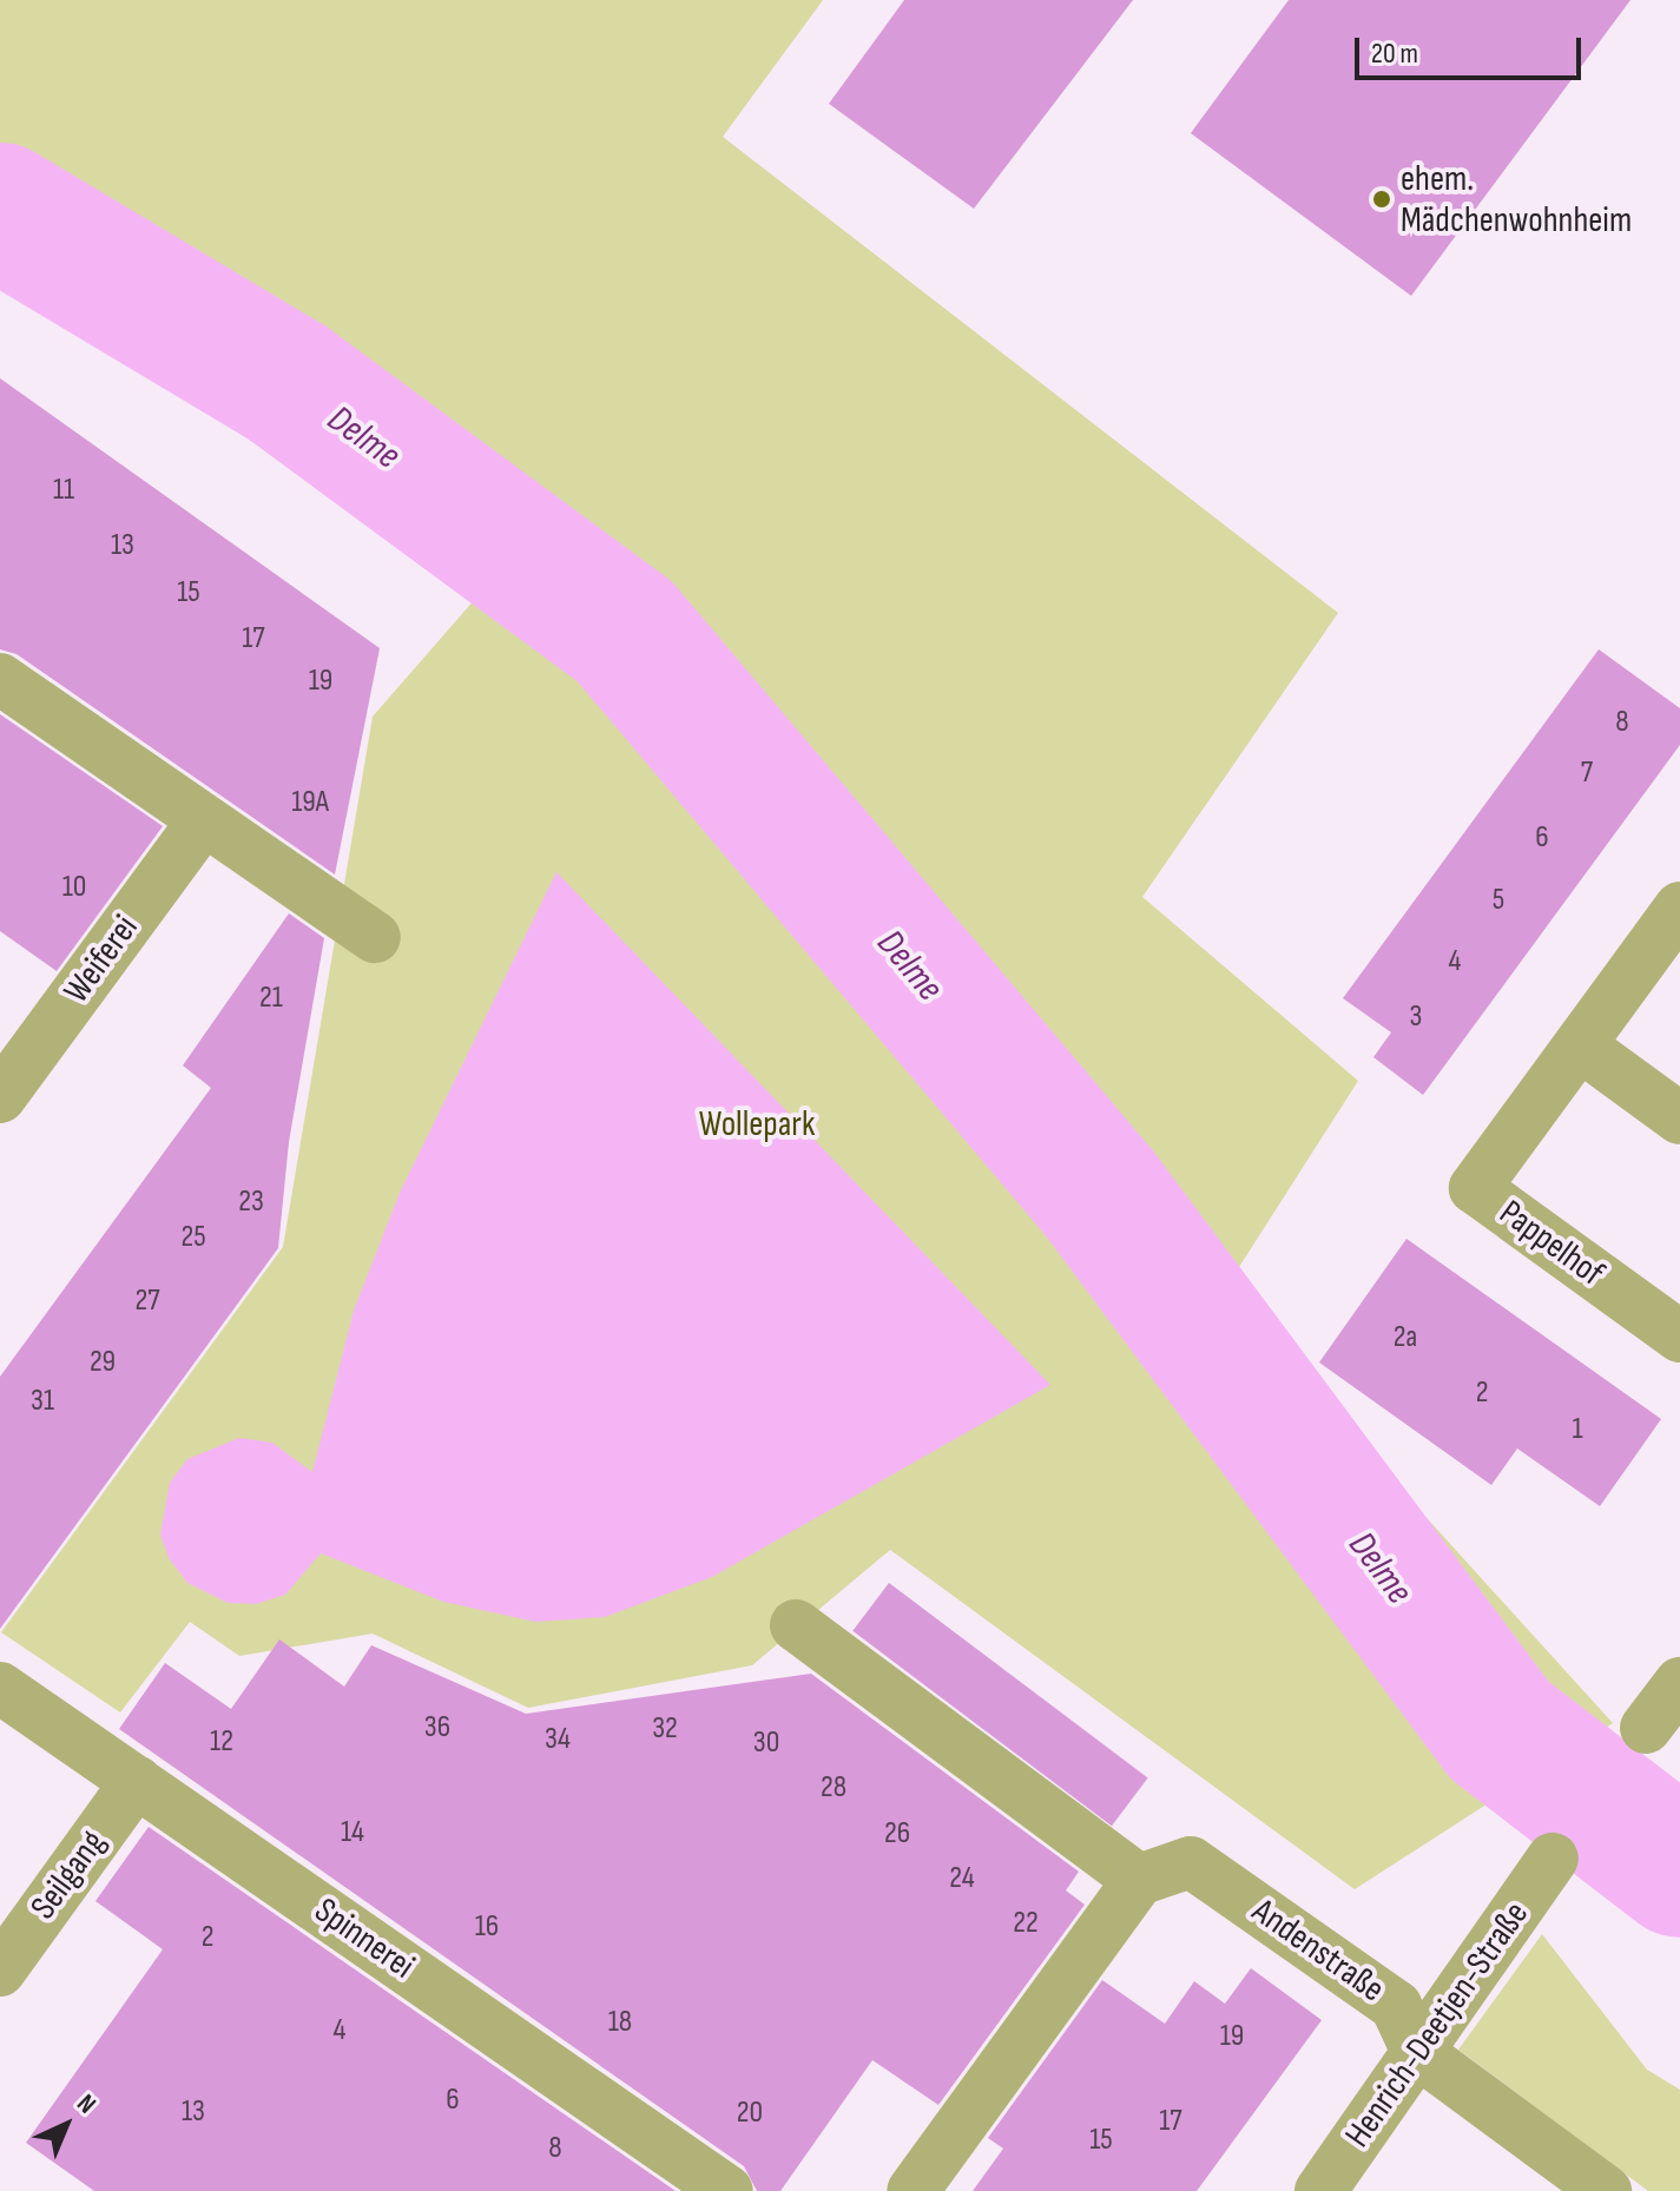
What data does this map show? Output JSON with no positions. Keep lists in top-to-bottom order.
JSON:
{
  "streets": {
    "street": [
      "Weiferei",
      "Pappelhof",
      "Seilgang",
      "Spinnerei",
      "Andenstraße",
      "Henrich-Deetjen-Straße"
    ]
  },
  "crossings": [
    ["Seilgang", "Spinnerei"],
    ["Andenstraße", "Henrich-Deetjen-Straße"]
  ],
  "water": ["Delme"],
  "parks": ["Wollepark"],
  "places": ["ehem. Mädchenwohnheim"],
  "house_numbers": [
    "11",
    "13",
    "15",
    "17",
    "19",
    "8",
    "7",
    "19A",
    "6",
    "10",
    "5",
    "4",
    "21",
    "3",
    "23",
    "25",
    "27",
    "2a",
    "29",
    "2",
    "31",
    "1",
    "36",
    "32",
    "34",
    "12",
    "30",
    "28",
    "14",
    "26",
    "24",
    "22",
    "16",
    "2",
    "18",
    "4",
    "19",
    "6",
    "13",
    "20",
    "17",
    "15",
    "8"
  ],
  "scale_bar": "20 m",
  "north": "top right"
}
